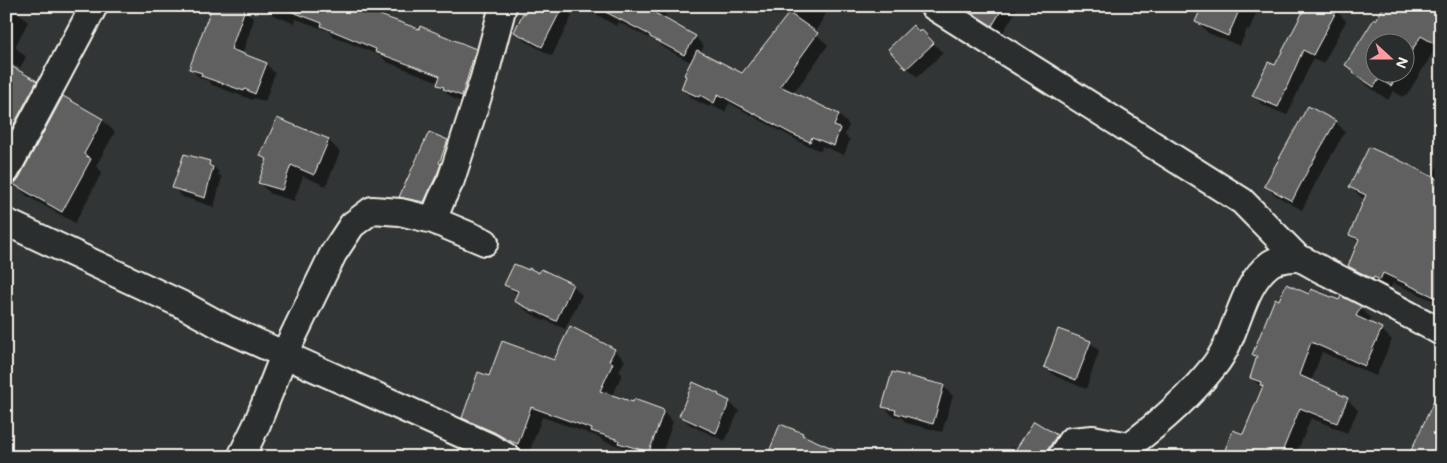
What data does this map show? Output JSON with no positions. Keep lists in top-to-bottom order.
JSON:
{
  "north": "right"
}
